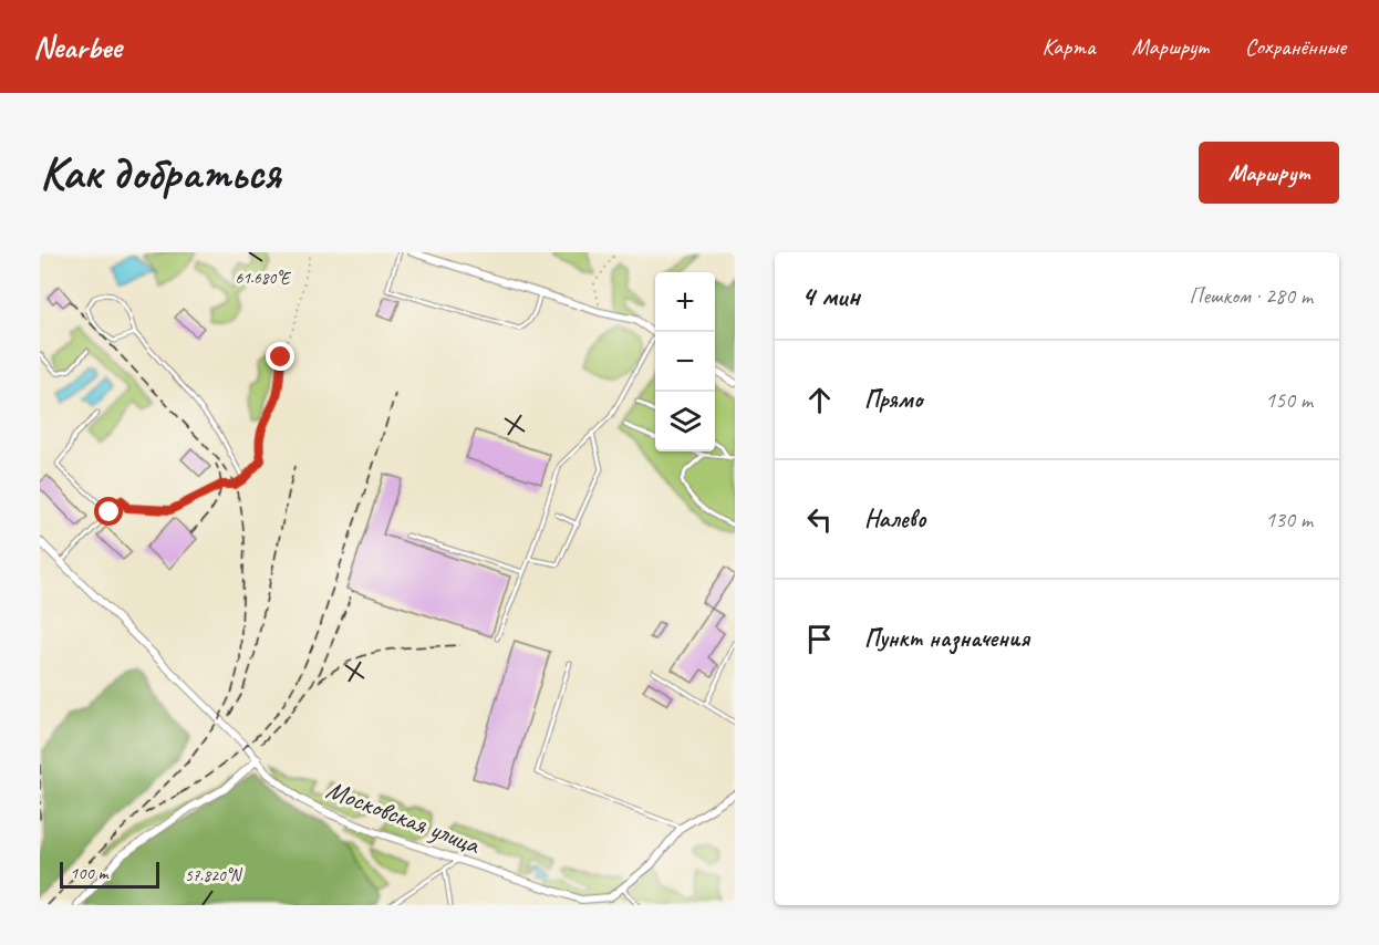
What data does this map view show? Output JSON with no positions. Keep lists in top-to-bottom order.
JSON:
{
  "streets": {
    "street": ["Московская улица"]
  },
  "scale_bar": "100 m",
  "page": {
    "header": "Nearbee",
    "nav": ["Карта", "Маршрут", "Сохранённые"],
    "buttons": "Маршрут",
    "title": "Как добраться",
    "heading": ["4 мин", "Пешком · 280 m"],
    "map_buttons": ["+", "−"],
    "list": [
      ["Прямо", "150 m"],
      ["Налево", "130 m"],
      "Пункт назначения"
    ],
    "scale": "100 m"
  },
  "coordinates": ["61.680°E", "57.820°N"]
}
